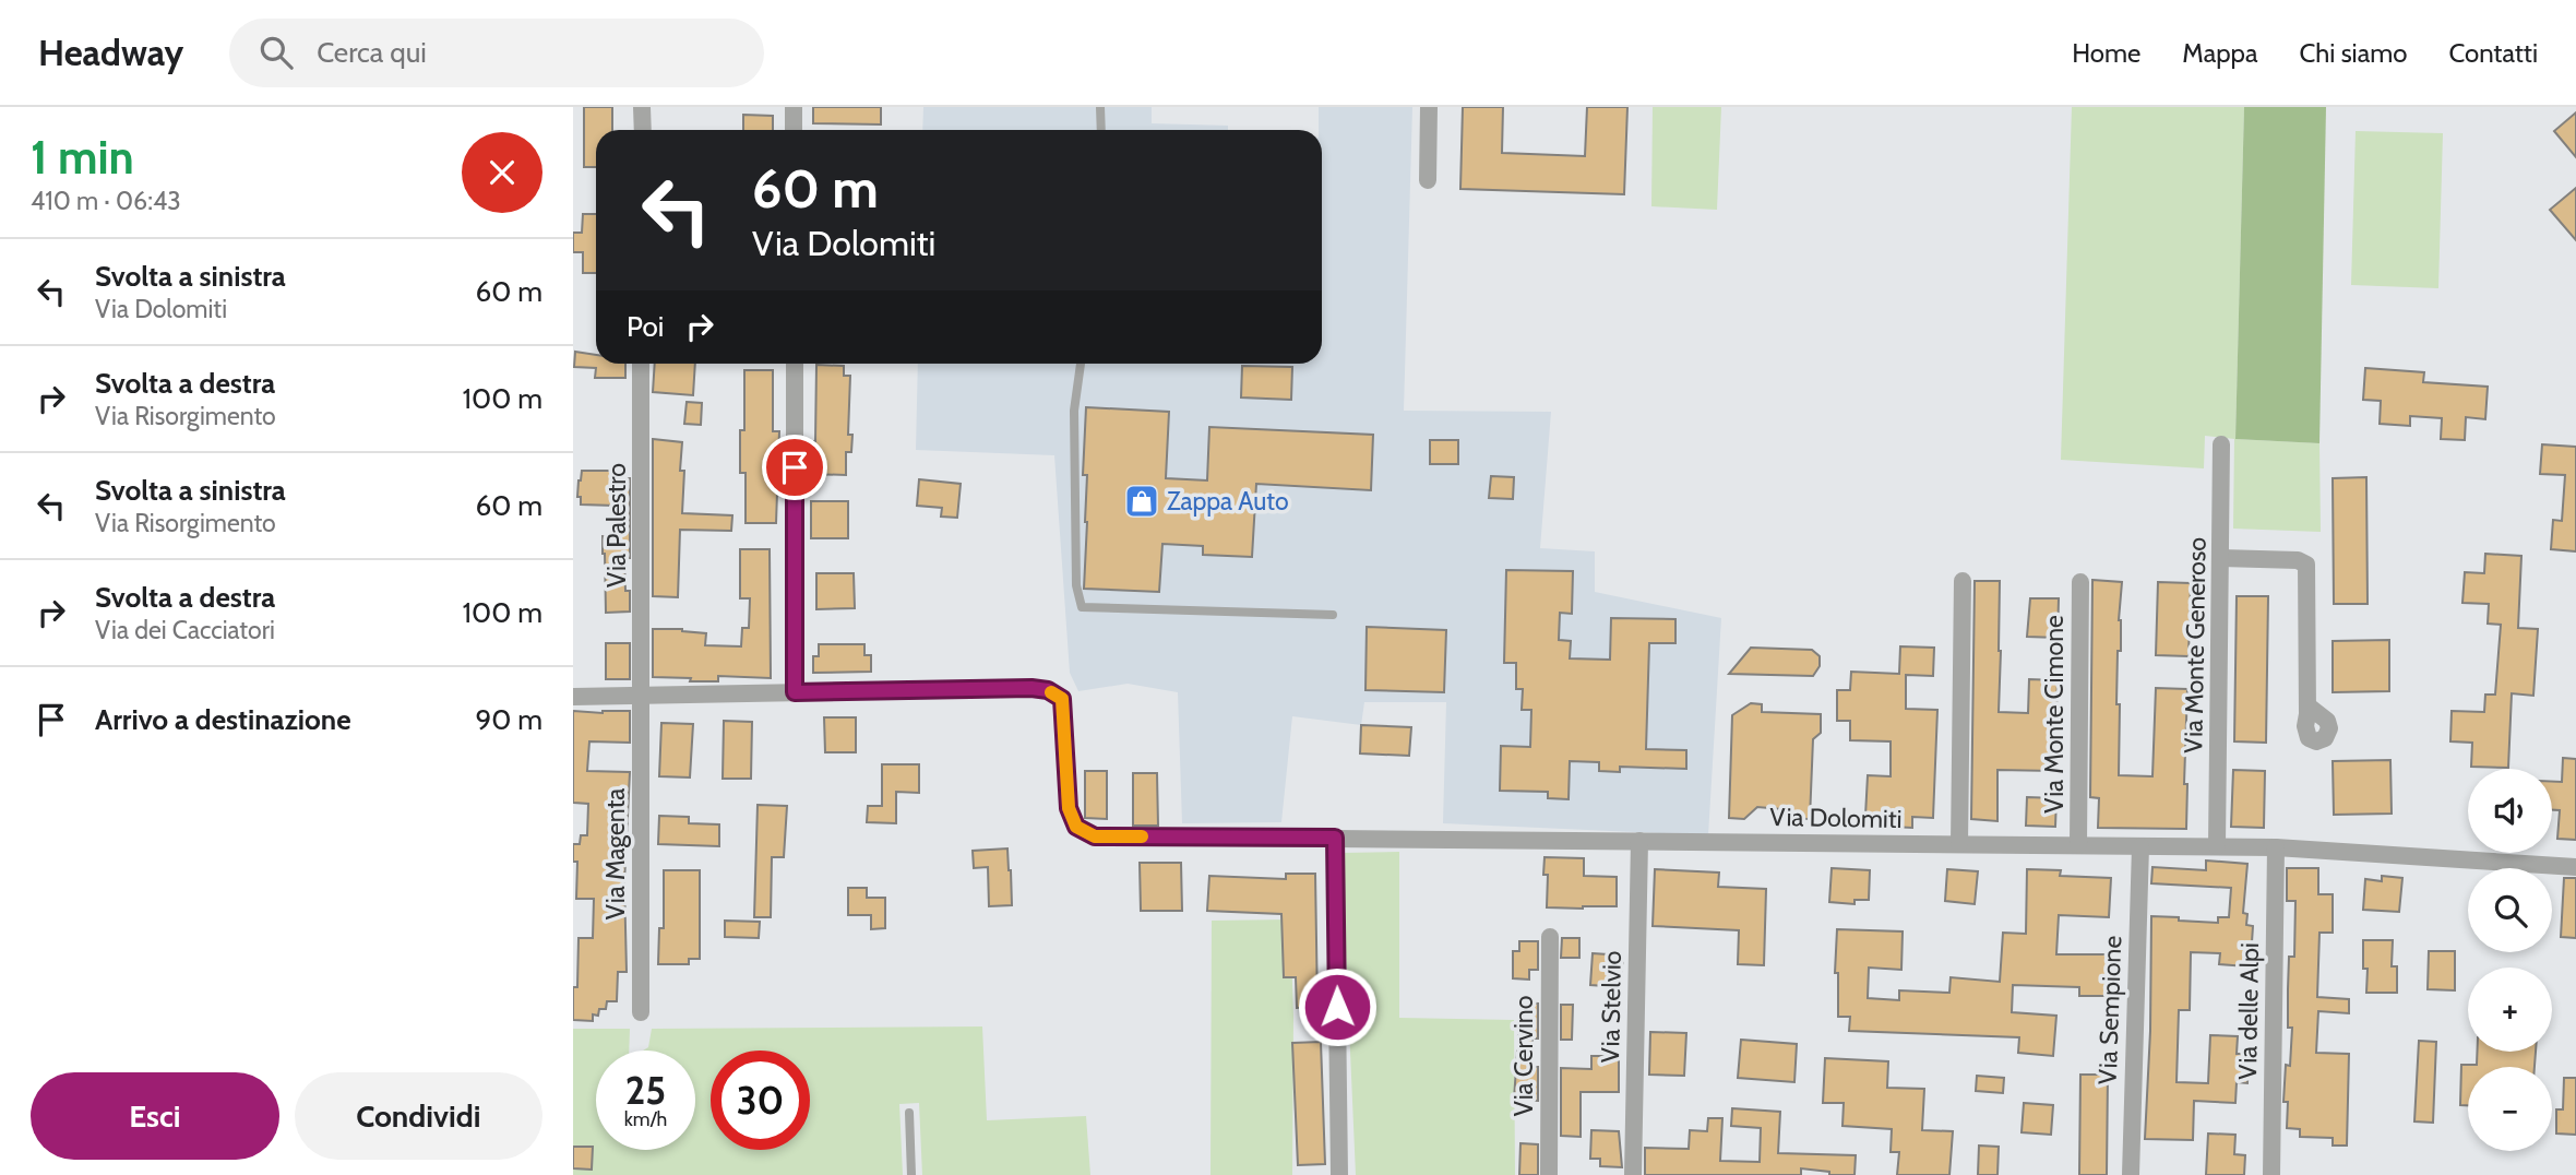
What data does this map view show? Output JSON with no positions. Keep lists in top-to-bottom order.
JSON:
{
  "streets": {
    "street": [
      "Via Palestro",
      "Via Monte Generoso",
      "Via Monte Cimone",
      "Via Dolomiti",
      "Via Magenta",
      "Via Stelvio",
      "Via Sempione",
      "Via delle Alpi",
      "Via Cervino"
    ]
  },
  "crossings": [
    ["Via Palestro", "Via Magenta"],
    ["Via Monte Generoso", "Via Dolomiti"],
    ["Via Monte Cimone", "Via Dolomiti"],
    ["Via Dolomiti", "Via Stelvio"],
    ["Via Dolomiti", "Via Sempione"],
    ["Via Dolomiti", "Via delle Alpi"]
  ],
  "places": {
    "shop": ["Zappa Auto"]
  },
  "page": {
    "header": "Headway",
    "search": "Cerca qui",
    "nav": [
      "Home",
      "Mappa",
      "Chi siamo",
      "Contatti"
    ],
    "heading": ["1 min", "410 m · 06:43"],
    "turn": ["60 m", "Via Dolomiti"],
    "list": [
      {
        "name": "Svolta a sinistra",
        "note": "Via Dolomiti",
        "value": "60 m"
      },
      {
        "name": "Svolta a destra",
        "note": "Via Risorgimento",
        "value": "100 m"
      },
      {
        "name": "Svolta a sinistra",
        "note": "Via Risorgimento",
        "value": "60 m"
      },
      {
        "name": "Svolta a destra",
        "note": "Via dei Cacciatori",
        "value": "100 m"
      },
      {
        "name": "Arrivo a destinazione",
        "value": "90 m"
      }
    ],
    "then": "Poi",
    "map_buttons": ["+", "−"],
    "speed": "25 km/h",
    "limit": "30",
    "buttons": ["Esci", "Condividi"]
  }
}
